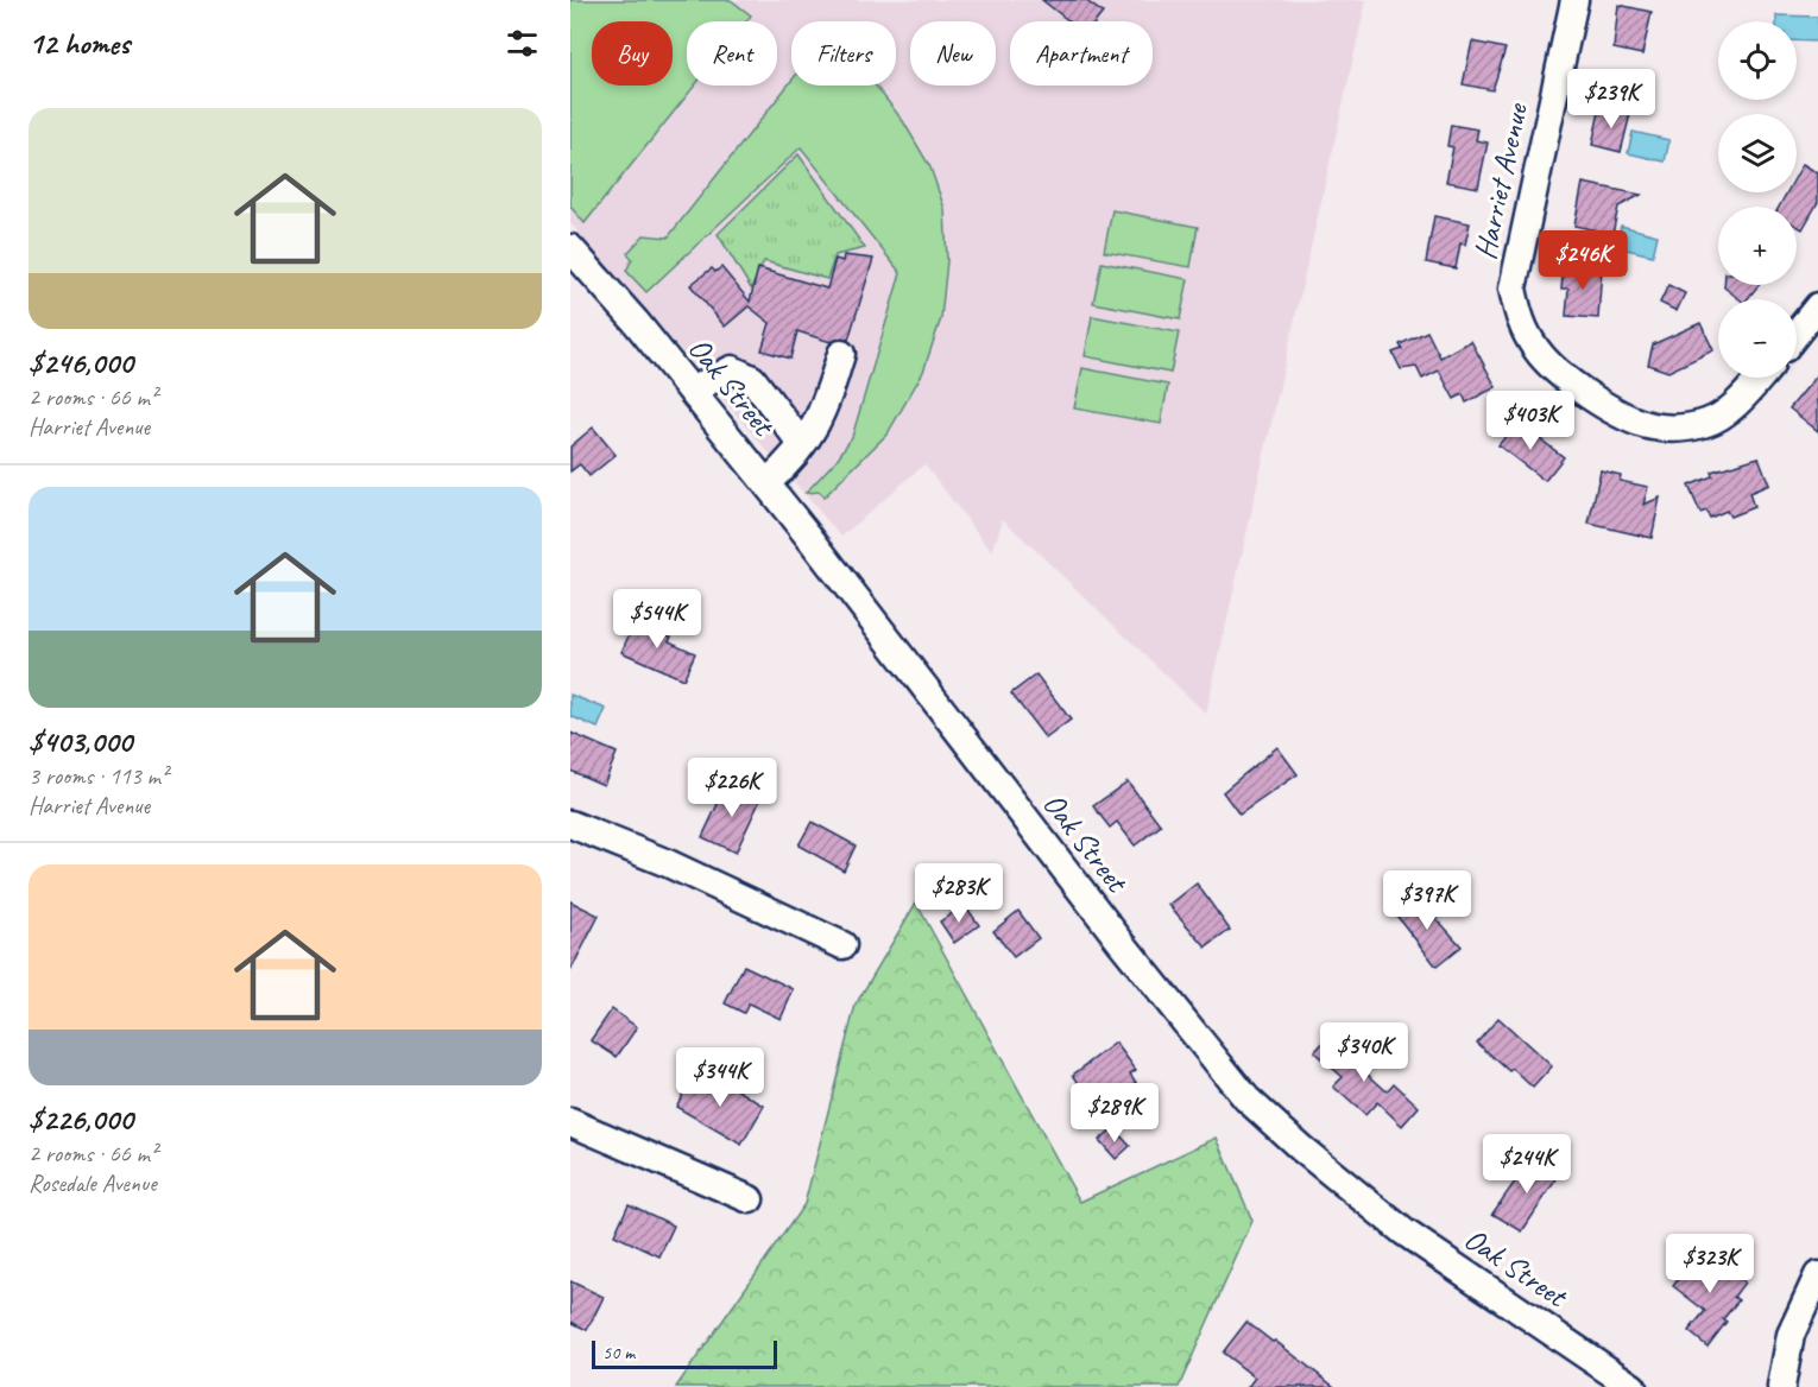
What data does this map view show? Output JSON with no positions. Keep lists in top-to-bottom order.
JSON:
{
  "streets": {
    "street": ["Harriet Avenue", "Oak Street"]
  },
  "scale_bar": "50 m",
  "page": {
    "heading": "12 homes",
    "map_buttons": ["+", "−"],
    "chip": [
      "Buy",
      "Rent",
      "Filters",
      "New",
      "Apartment"
    ],
    "price": [
      "$239K",
      "$246K",
      "$403K",
      "$544K",
      "$226K",
      "$283K",
      "$397K",
      "$340K",
      "$344K",
      "$289K",
      "$244K",
      "$323K"
    ],
    "list": [
      {
        "name": "$246,000",
        "note": "2 rooms · 66 m² · Harriet Avenue"
      },
      {
        "name": "$403,000",
        "note": "3 rooms · 113 m² · Harriet Avenue"
      },
      {
        "name": "$226,000",
        "note": "2 rooms · 66 m² · Rosedale Avenue"
      }
    ],
    "scale": "50 m"
  }
}
